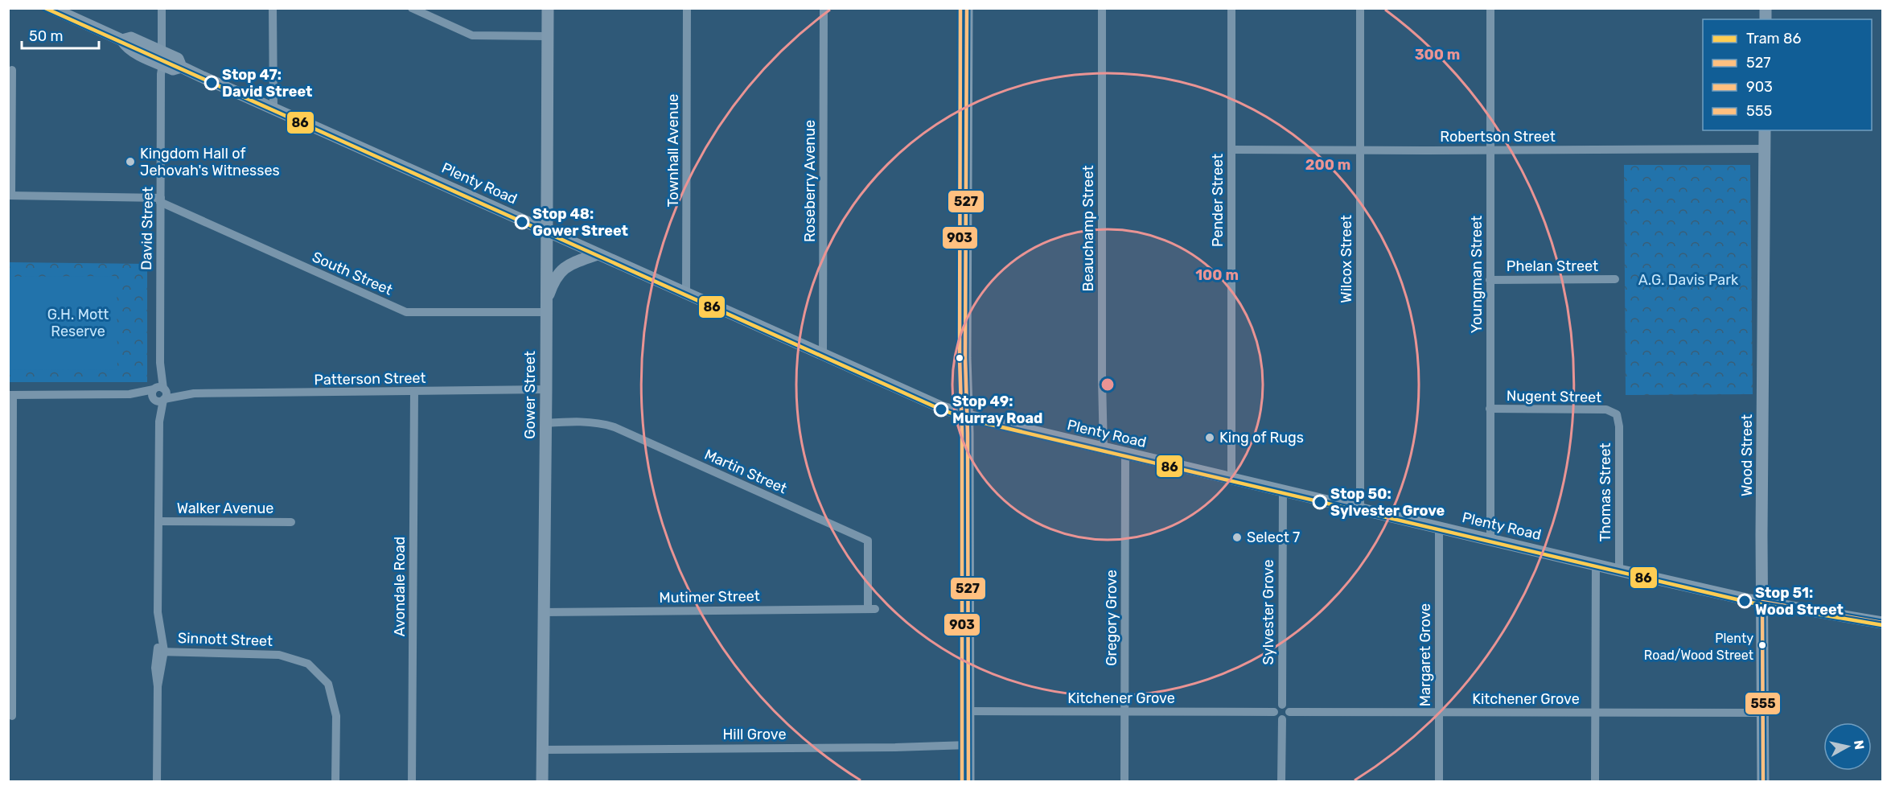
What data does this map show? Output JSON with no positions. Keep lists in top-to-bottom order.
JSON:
{
  "streets": {
    "main road": ["Plenty Road", "Gower Street", "Wood Street"],
    "street": [
      "Robertson Street",
      "Townhall Avenue",
      "Roseberry Avenue",
      "Pender Street",
      "David Street",
      "Beauchamp Street",
      "Wilcox Street",
      "Phelan Street",
      "South Street",
      "Youngman Street",
      "Patterson Street",
      "Nugent Street",
      "Martin Street",
      "Thomas Street",
      "Walker Avenue",
      "Avondale Road",
      "Mutimer Street",
      "Sylvester Grove",
      "Gregory Grove",
      "Sinnott Street",
      "Margaret Grove",
      "Kitchener Grove",
      "Hill Grove"
    ]
  },
  "crossings": [
    ["Robertson Street", "Pender Street"],
    ["Robertson Street", "Wilcox Street"],
    ["Robertson Street", "Youngman Street"],
    ["Robertson Street", "Wood Street"],
    ["Townhall Avenue", "Plenty Road"],
    ["Roseberry Avenue", "Plenty Road"],
    ["Plenty Road", "Pender Street"],
    ["Plenty Road", "David Street"],
    ["Plenty Road", "Beauchamp Street"],
    ["Plenty Road", "Wilcox Street"],
    ["Plenty Road", "Youngman Street"],
    ["Plenty Road", "Gower Street"],
    ["Plenty Road", "Wood Street"],
    ["Plenty Road", "Thomas Street"],
    ["Plenty Road", "Sylvester Grove"],
    ["Plenty Road", "Gregory Grove"],
    ["Plenty Road", "Margaret Grove"],
    ["David Street", "South Street"],
    ["David Street", "Patterson Street"],
    ["David Street", "Walker Avenue"],
    ["David Street", "Sinnott Street"],
    ["Phelan Street", "Youngman Street"],
    ["South Street", "Gower Street"],
    ["Youngman Street", "Nugent Street"],
    ["Patterson Street", "Gower Street"],
    ["Patterson Street", "Avondale Road"],
    ["Gower Street", "Martin Street"],
    ["Gower Street", "Mutimer Street"],
    ["Gower Street", "Hill Grove"],
    ["Nugent Street", "Thomas Street"],
    ["Wood Street", "Kitchener Grove"],
    ["Martin Street", "Mutimer Street"],
    ["Sylvester Grove", "Kitchener Grove"],
    ["Gregory Grove", "Kitchener Grove"],
    ["Margaret Grove", "Kitchener Grove"]
  ],
  "parks": ["A.G. Davis Park", "G.H. Mott Reserve"],
  "places": [
    "Stop 47: David Street",
    "Kingdom Hall of Jehovah's Witnesses",
    "Stop 48: Gower Street",
    "Stop 49: Murray Road",
    "King of Rugs",
    "Stop 50: Sylvester Grove",
    "Select 7",
    "Stop 51: Wood Street",
    "Plenty Road/Wood Street"
  ],
  "lines": [
    "tram line 86",
    "transit line 527",
    "transit line 903",
    "transit line 555"
  ],
  "legend": [
    "Tram 86",
    "527",
    "903",
    "555"
  ],
  "scale_bar": "50 m",
  "north": "right",
  "rings": ["300 m", "200 m", "100 m"]
}
